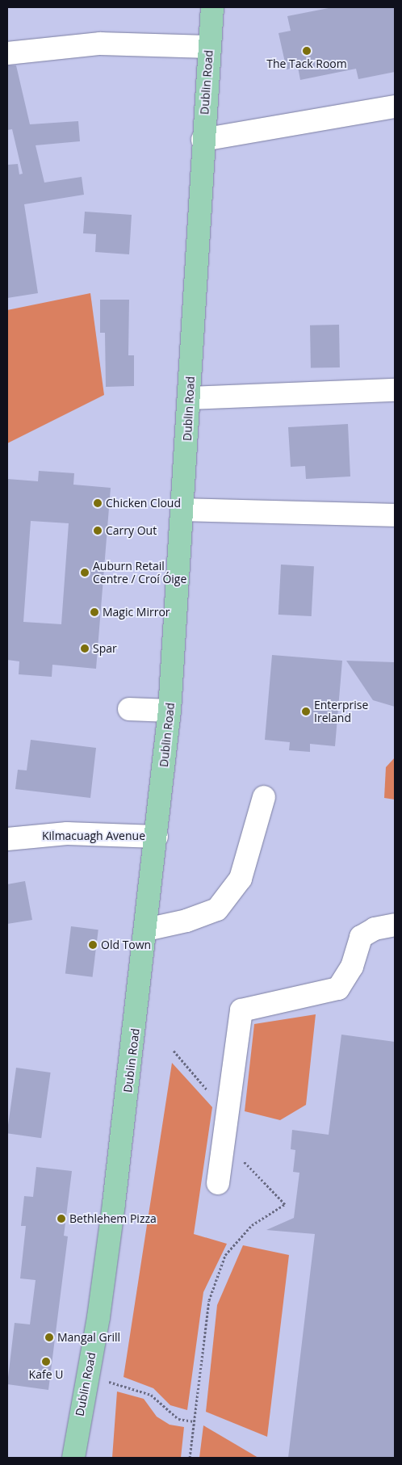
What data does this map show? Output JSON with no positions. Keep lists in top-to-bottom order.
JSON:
{
  "streets": {
    "main road": ["Dublin Road"],
    "street": ["Kilmacuagh Avenue"]
  },
  "crossings": [
    ["Dublin Road", "Kilmacuagh Avenue"]
  ],
  "places": [
    "The Tack Room",
    "Chicken Cloud",
    "Carry Out",
    "Auburn Retail Centre / Croí Óige",
    "Magic Mirror",
    "Spar",
    "Enterprise Ireland",
    "Old Town",
    "Bethlehem Pizza",
    "Mangal Grill",
    "Kafe U"
  ]
}
